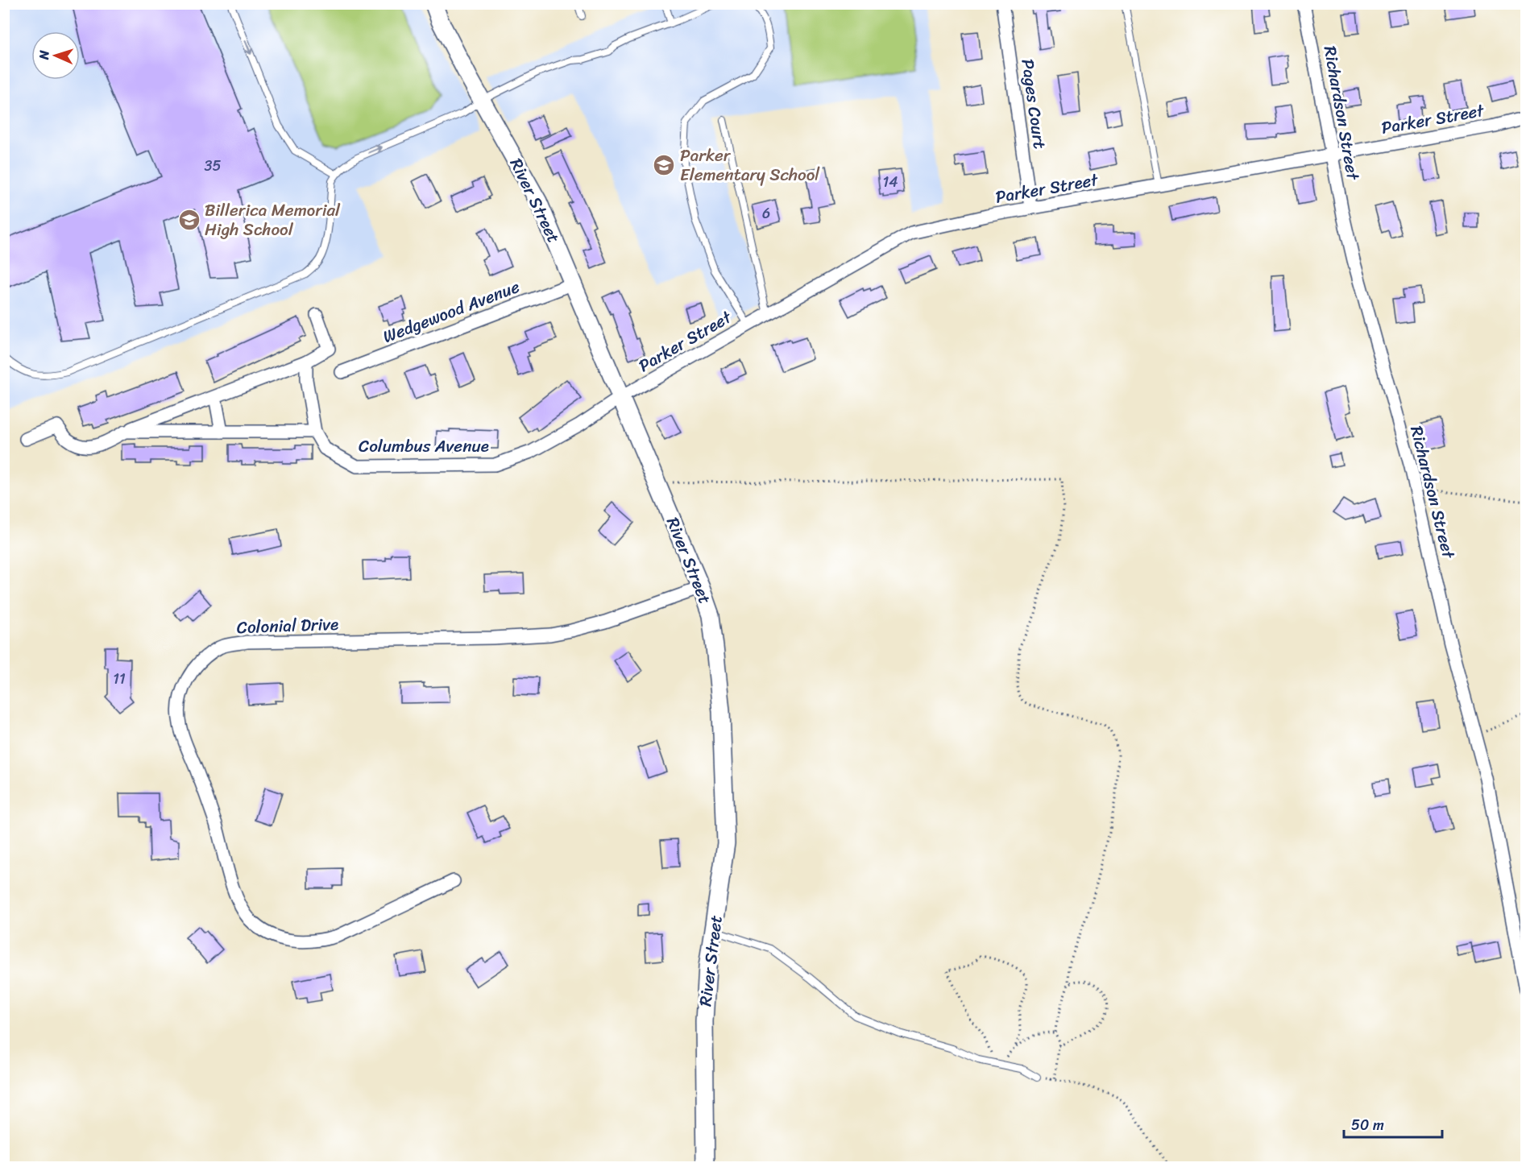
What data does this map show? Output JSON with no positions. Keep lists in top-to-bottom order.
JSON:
{
  "streets": {
    "main road": ["River Street"],
    "street": [
      "Pages Court",
      "Richardson Street",
      "Parker Street",
      "Wedgewood Avenue",
      "Columbus Avenue",
      "Colonial Drive"
    ]
  },
  "crossings": [
    ["Pages Court", "Parker Street"],
    ["Richardson Street", "Parker Street"],
    ["Parker Street", "River Street"],
    ["Parker Street", "Columbus Avenue"],
    ["River Street", "Wedgewood Avenue"],
    ["River Street", "Columbus Avenue"],
    ["River Street", "Colonial Drive"]
  ],
  "places": {
    "school or university": ["Parker Elementary School", "Billerica Memorial High School"]
  },
  "house_numbers": [
    "35",
    "14",
    "6",
    "11"
  ],
  "scale_bar": "50 m",
  "north": "left"
}
